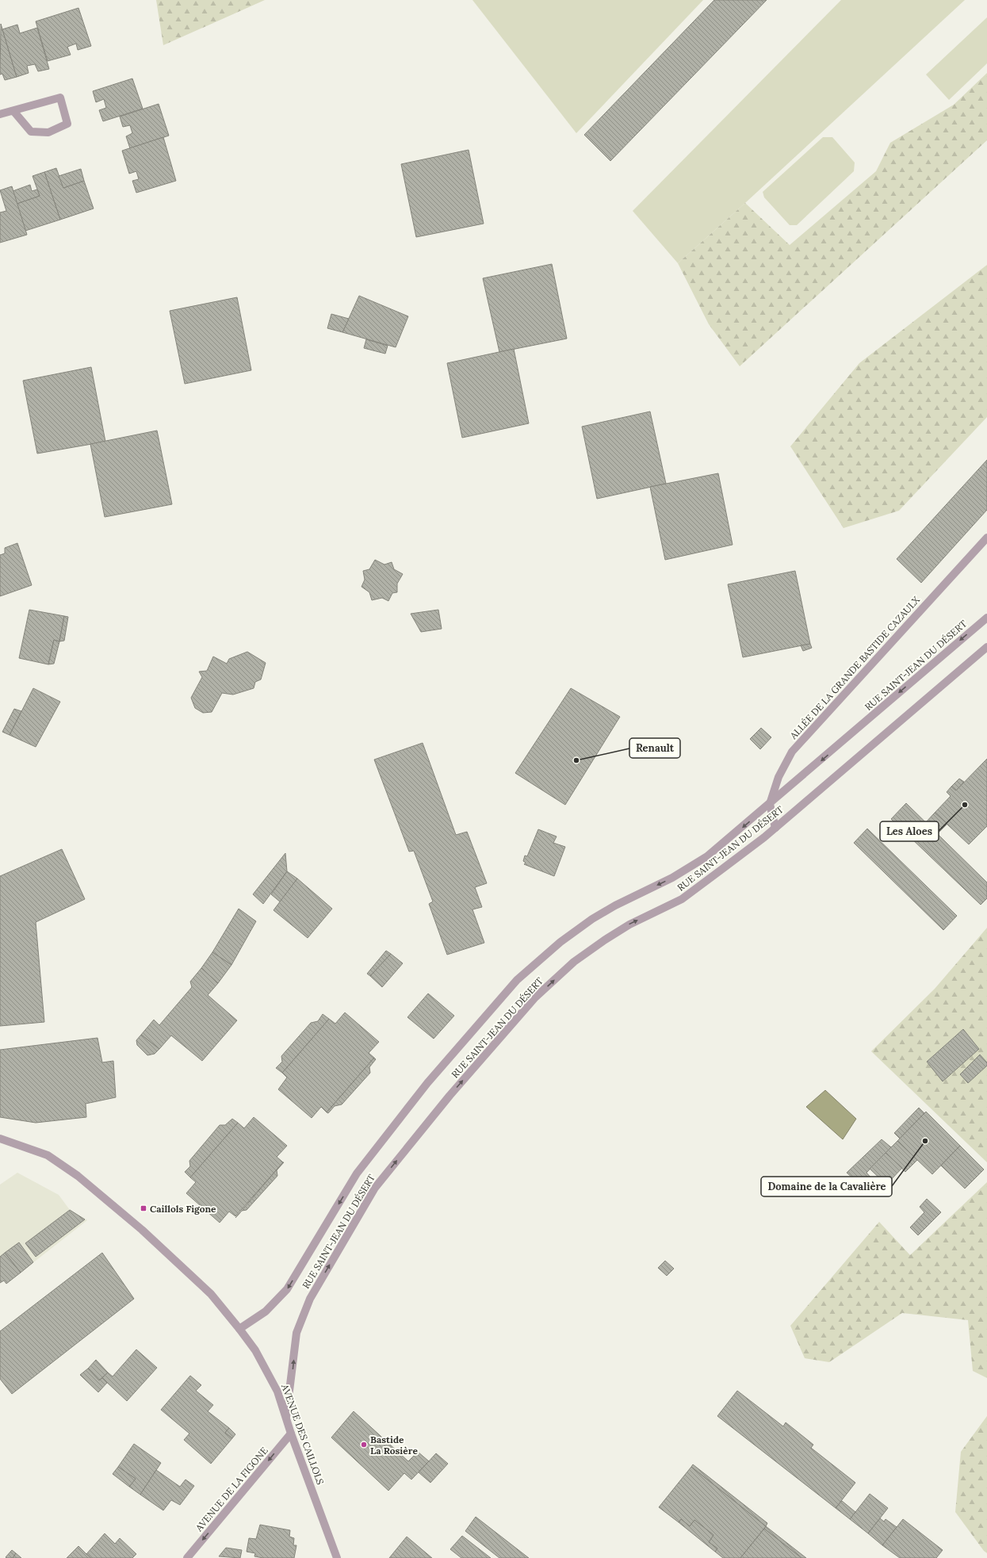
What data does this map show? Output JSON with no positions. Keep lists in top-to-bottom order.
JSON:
{
  "streets": {
    "street": [
      "RUE SAINT-JEAN DU DÉSERT",
      "ALLÉE DE LA GRANDE BASTIDE CAZAULX",
      "AVENUE DES CAILLOLS",
      "AVENUE DE LA FIGONE"
    ]
  },
  "crossings": [
    ["RUE SAINT-JEAN DU DÉSERT", "ALLÉE DE LA GRANDE BASTIDE CAZAULX"],
    ["RUE SAINT-JEAN DU DÉSERT", "AVENUE DES CAILLOLS"],
    ["AVENUE DES CAILLOLS", "AVENUE DE LA FIGONE"]
  ],
  "one_way": ["AVENUE DE LA FIGONE"],
  "places": {
    "other": [
      "Renault",
      "Les Aloes",
      "Domaine de la Cavalière",
      "Bastide La Rosière"
    ],
    "transit": ["Caillols Figone"]
  }
}
